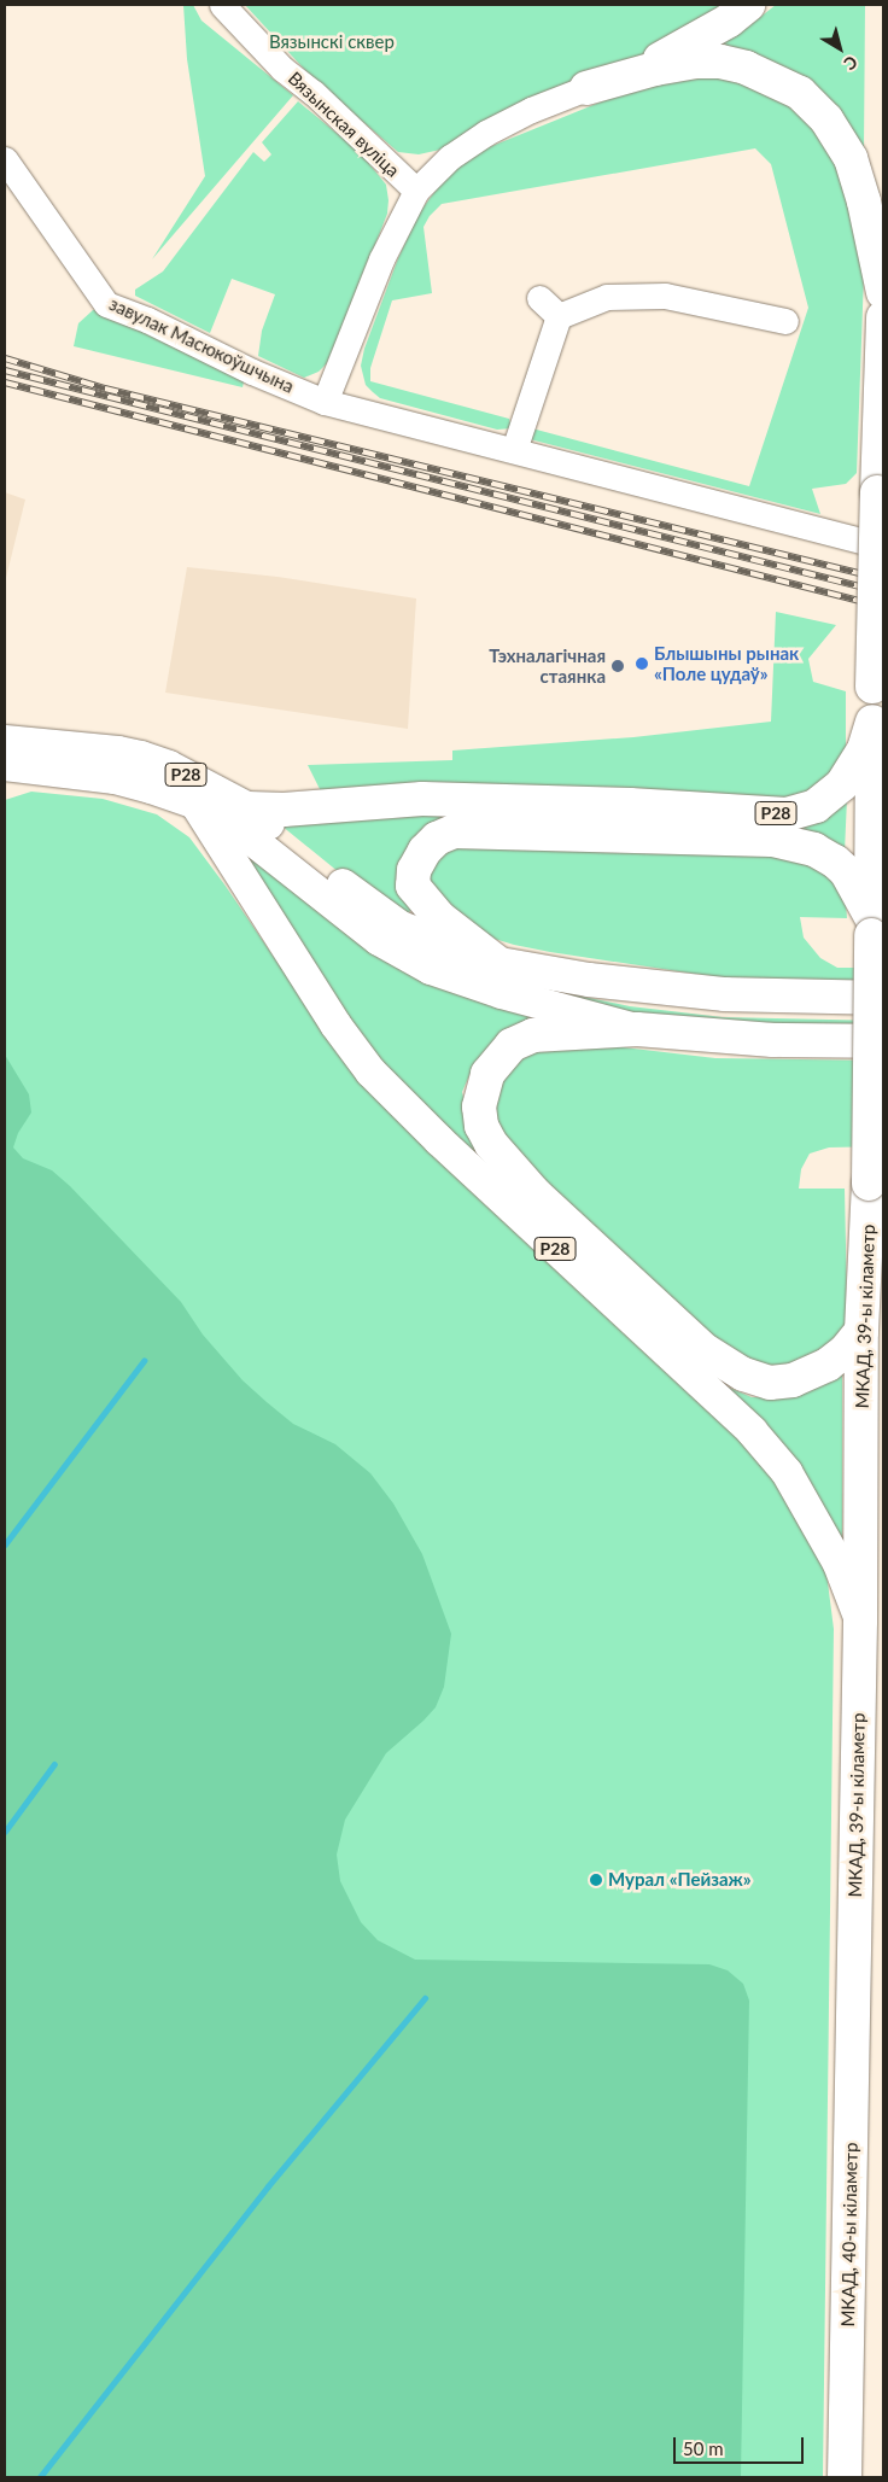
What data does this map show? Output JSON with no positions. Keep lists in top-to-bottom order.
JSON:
{
  "streets": {
    "highway": ["Р28", "МКАД, 39-ы кіламетр", "МКАД, 40-ы кіламетр"],
    "street": ["Вязынская вуліца", "завулак Масюкоўшчына"]
  },
  "crossings": [
    ["Р28", "МКАД, 39-ы кіламетр"],
    ["МКАД, 39-ы кіламетр", "МКАД, 40-ы кіламетр"]
  ],
  "parks": ["Вязынскі сквер"],
  "places": ["Блышыны рынак «Поле цудаў»", "Тэхналагічная стаянка", "Мурал «Пейзаж»"],
  "scale_bar": "50 m",
  "north": "bottom right"
}
